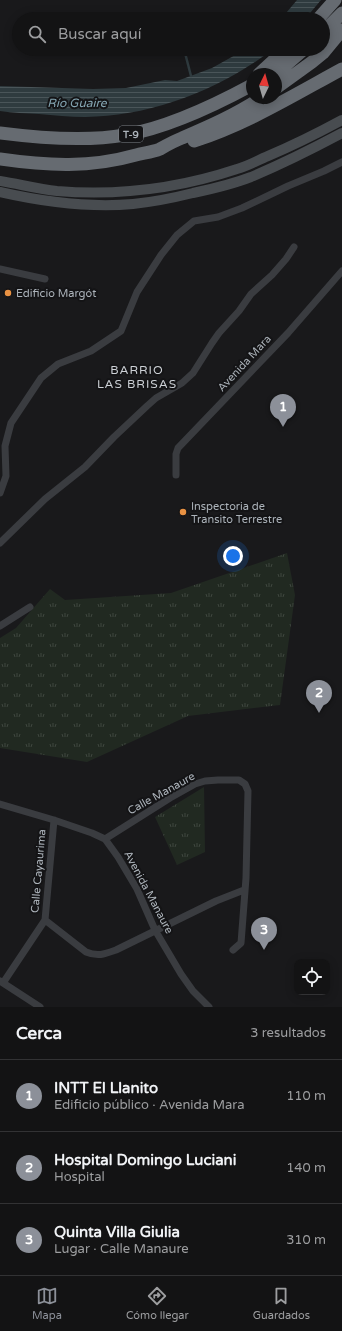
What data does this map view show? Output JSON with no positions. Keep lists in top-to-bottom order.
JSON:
{
  "streets": {
    "highway": ["T-9"],
    "street": [
      "Avenida Mara",
      "Calle Manaure",
      "Calle Cayaurima",
      "Avenida Manaure"
    ]
  },
  "crossings": [
    ["Calle Manaure", "Avenida Manaure"]
  ],
  "districts": ["BARRIO LAS BRISAS"],
  "water": ["Río Guaire"],
  "places": ["Edificio Margót", "Inspectoria de Transito Terrestre"],
  "north": "top",
  "page": {
    "search": "Buscar aquí",
    "pins": ["1", "2", "3"],
    "heading": ["Cerca", "3 resultados"],
    "list": [
      {
        "mark": "1",
        "name": "INTT El Llanito",
        "note": "Edificio público · Avenida Mara",
        "value": "110 m"
      },
      {
        "mark": "2",
        "name": "Hospital Domingo Luciani",
        "note": "Hospital",
        "value": "140 m"
      },
      {
        "mark": "3",
        "name": "Quinta Villa Giulia",
        "note": "Lugar · Calle Manaure",
        "value": "310 m"
      }
    ],
    "nav": ["Mapa", "Cómo llegar", "Guardados"]
  }
}
